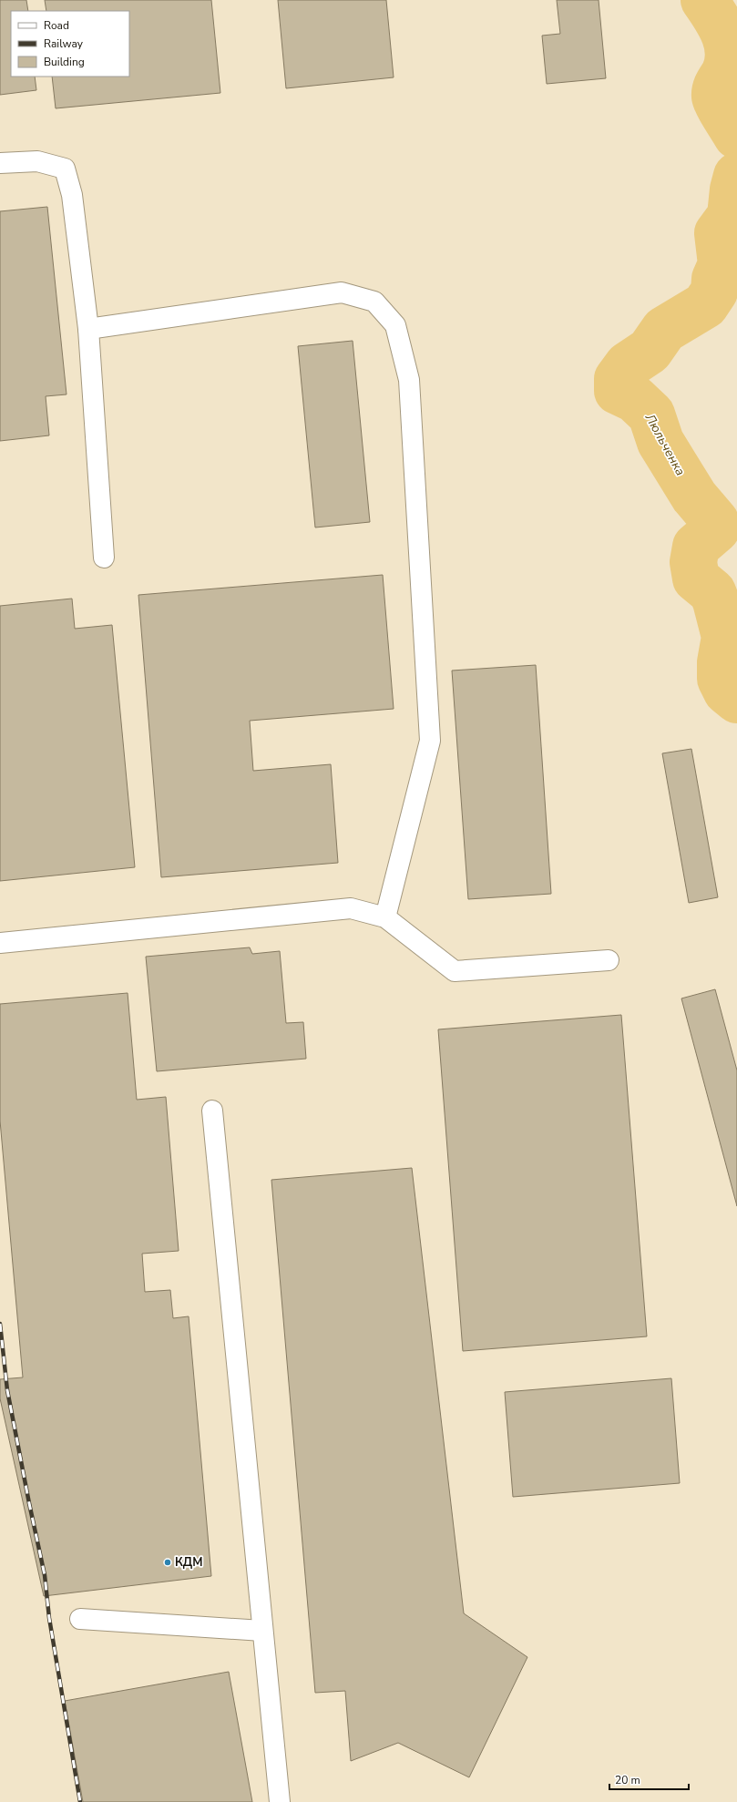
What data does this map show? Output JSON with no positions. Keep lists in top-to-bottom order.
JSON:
{
  "water": ["Люльченка"],
  "places": ["КДМ"],
  "legend": ["Road", "Railway", "Building"],
  "scale_bar": "20 m"
}
